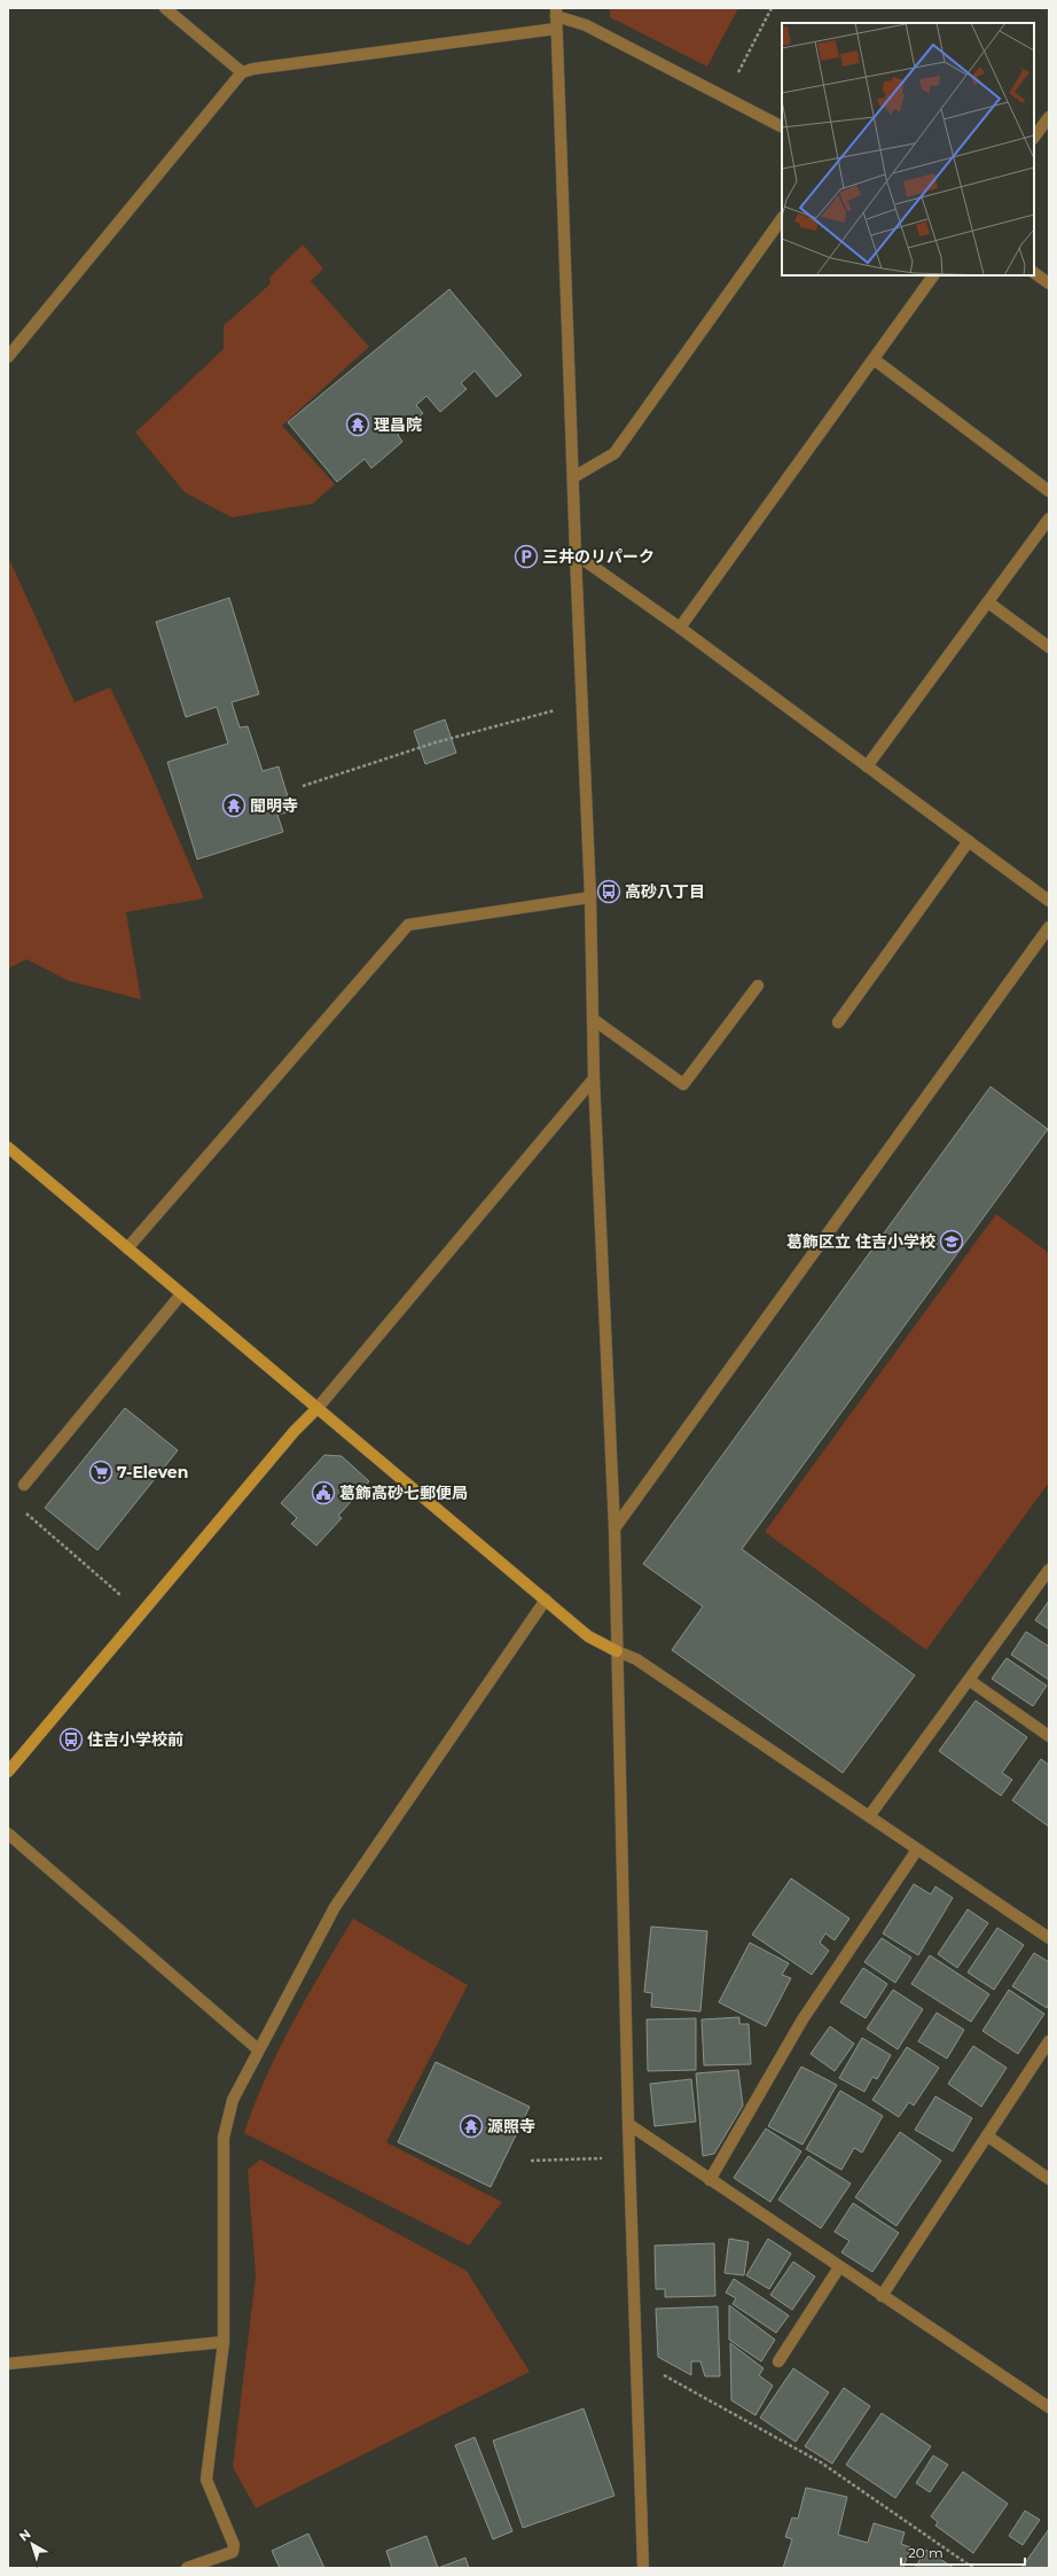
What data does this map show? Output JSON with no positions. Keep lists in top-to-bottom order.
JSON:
{
  "places": {
    "temple": ["理昌院", "聞明寺", "源照寺"],
    "parking": ["三井のリパーク"],
    "bus stop": ["高砂八丁目", "住吉小学校前"],
    "school or university": ["葛飾区立 住吉小学校"],
    "supermarket": ["7-Eleven"],
    "public building": ["葛飾高砂七郵便局"]
  },
  "scale_bar": "20 m",
  "north": "top left"
}
